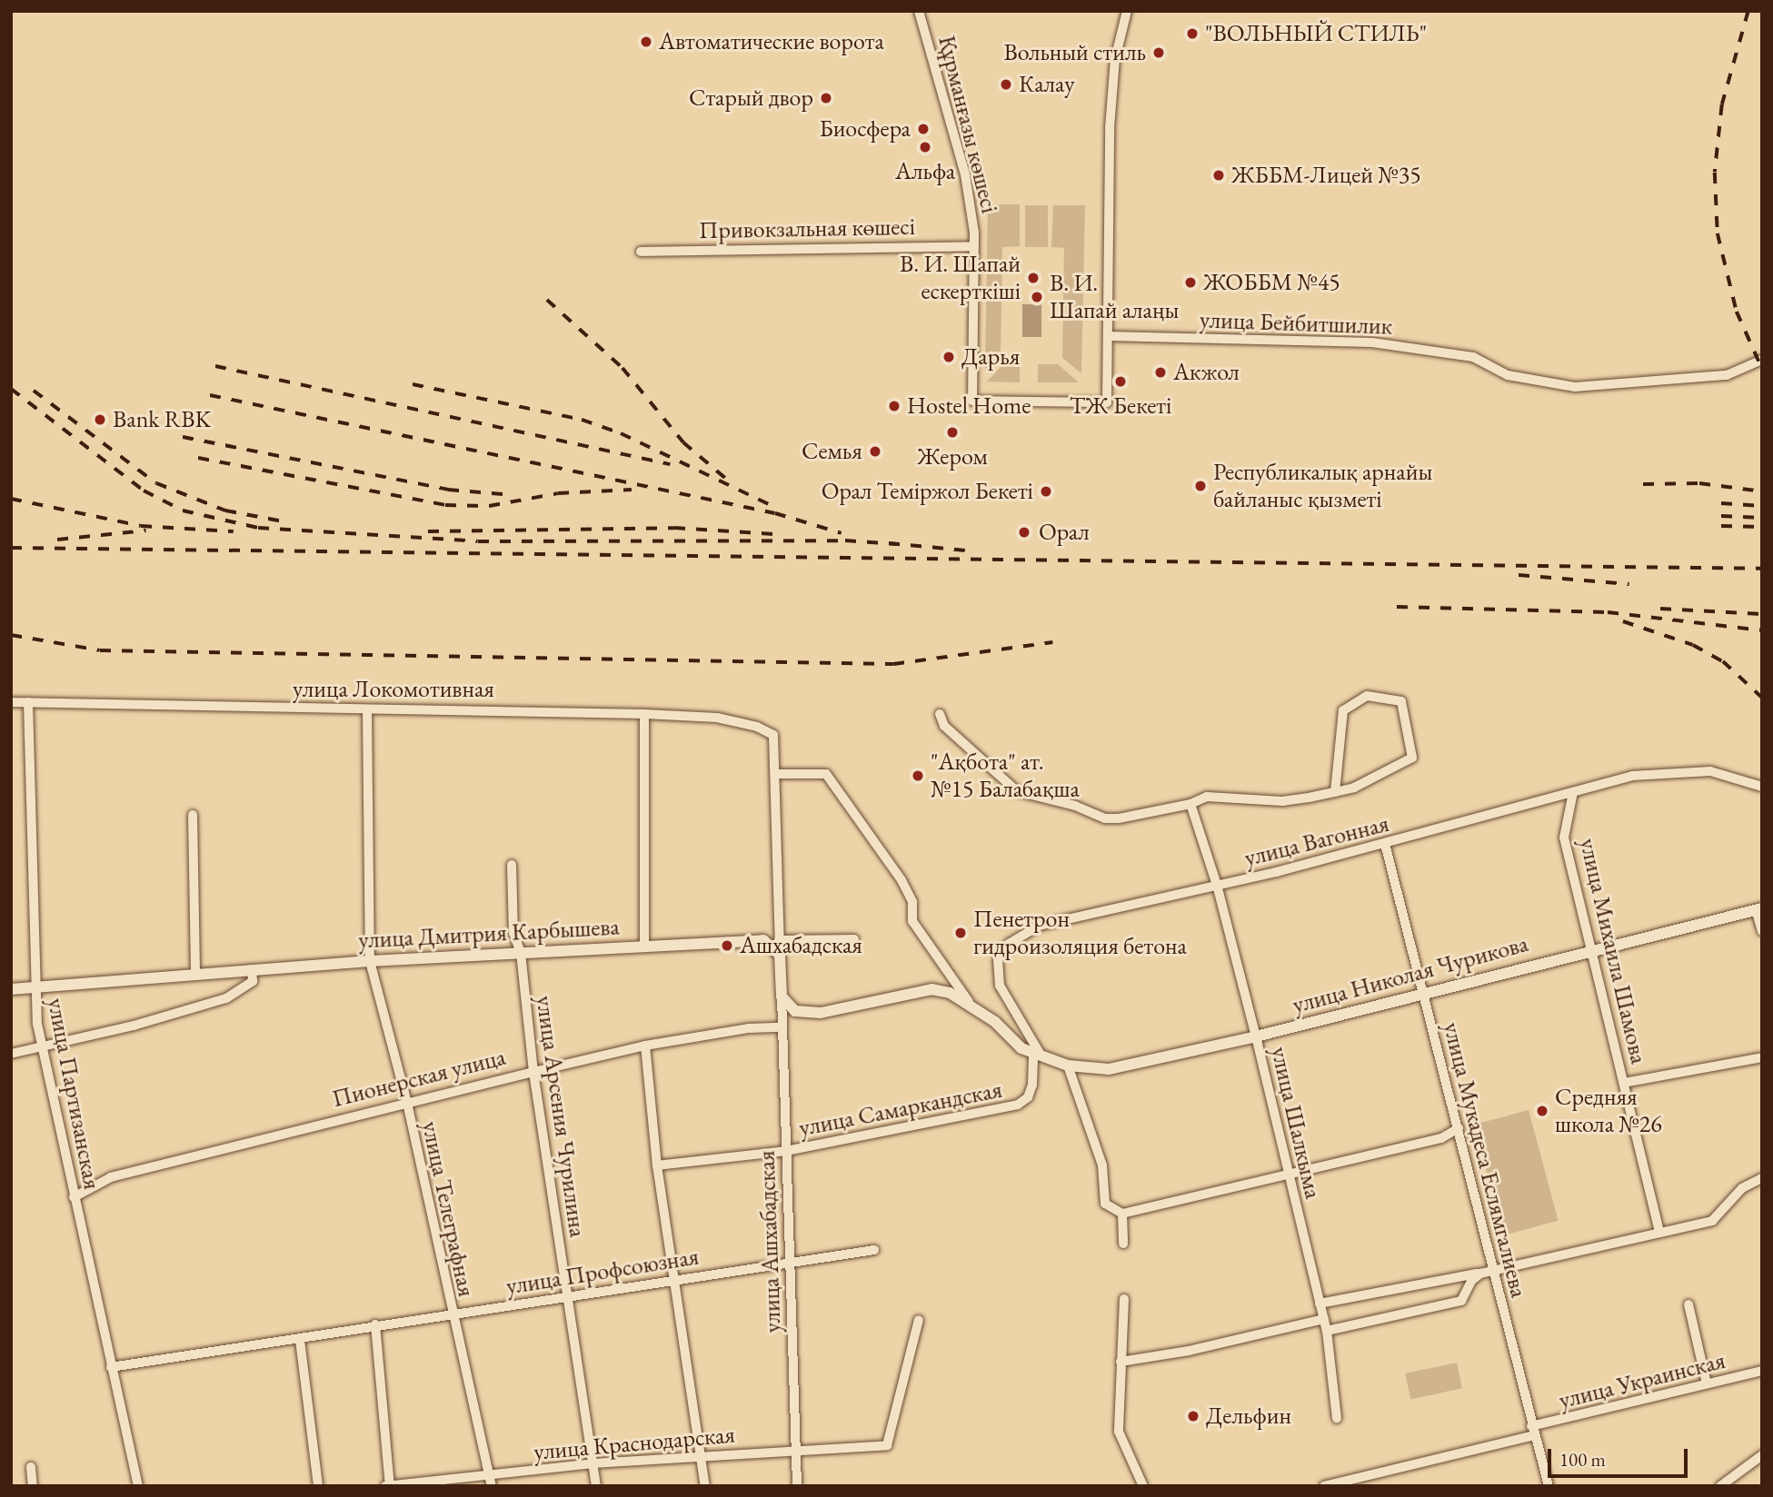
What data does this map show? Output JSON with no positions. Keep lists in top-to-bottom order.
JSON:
{
  "streets": {
    "street": [
      "Құрманғазы көшесі",
      "Привокзальная көшесі",
      "улица Бейбитшилик",
      "улица Локомотивная",
      "улица Вагонная",
      "улица Дмитрия Карбышева",
      "улица Михаила Шамова",
      "улица Николая Чурикова",
      "Пионерская улица",
      "улица Партизанская",
      "улица Самаркандская",
      "улица Арсения Чурилина",
      "улица Шалкыма",
      "улица Мукадеса Еслямгалиева",
      "улица Телеграфная",
      "улица Ашхабадская",
      "улица Профсоюзная",
      "улица Украинская",
      "улица Краснодарская"
    ]
  },
  "crossings": [
    ["Құрманғазы көшесі", "Привокзальная көшесі"],
    ["Құрманғазы көшесі", "улица Бейбитшилик"],
    ["улица Локомотивная", "улица Партизанская"],
    ["улица Локомотивная", "улица Телеграфная"],
    ["улица Вагонная", "улица Михаила Шамова"],
    ["улица Вагонная", "улица Николая Чурикова"],
    ["улица Вагонная", "улица Самаркандская"],
    ["улица Вагонная", "улица Шалкыма"],
    ["улица Вагонная", "улица Мукадеса Еслямгалиева"],
    ["улица Дмитрия Карбышева", "улица Партизанская"],
    ["улица Дмитрия Карбышева", "улица Арсения Чурилина"],
    ["улица Дмитрия Карбышева", "улица Телеграфная"],
    ["улица Михаила Шамова", "улица Николая Чурикова"],
    ["улица Николая Чурикова", "улица Самаркандская"],
    ["улица Николая Чурикова", "улица Шалкыма"],
    ["улица Николая Чурикова", "улица Мукадеса Еслямгалиева"],
    ["улица Николая Чурикова", "улица Ашхабадская"],
    ["Пионерская улица", "улица Партизанская"],
    ["Пионерская улица", "улица Арсения Чурилина"],
    ["Пионерская улица", "улица Телеграфная"],
    ["Пионерская улица", "улица Ашхабадская"],
    ["улица Партизанская", "улица Профсоюзная"],
    ["улица Самаркандская", "улица Ашхабадская"],
    ["улица Арсения Чурилина", "улица Профсоюзная"],
    ["улица Арсения Чурилина", "улица Краснодарская"],
    ["улица Мукадеса Еслямгалиева", "улица Украинская"],
    ["улица Телеграфная", "улица Профсоюзная"],
    ["улица Телеграфная", "улица Краснодарская"],
    ["улица Ашхабадская", "улица Профсоюзная"],
    ["улица Ашхабадская", "улица Краснодарская"]
  ],
  "places": [
    "\"ВОЛЬНЫЙ СТИЛЬ\"",
    "Автоматические ворота",
    "Вольный стиль",
    "Калау",
    "Старый двор",
    "Биосфера",
    "Альфа",
    "ЖББМ-Лицей №35",
    "В. И. Шапай ескерткіші",
    "ЖОББМ №45",
    "В. И. Шапай алаңы",
    "Дарья",
    "Акжол",
    "ТЖ Бекеті",
    "Hostel Home",
    "Bank RBK",
    "Жером",
    "Семья",
    "Республикалық арнайы байланыс қызметі",
    "Орал Теміржол Бекеті",
    "Орал",
    "\"Ақбота\" ат. №15 Балабақша",
    "Пенетрон гидроизоляция бетона",
    "Ашхабадская",
    "Средняя школа №26",
    "Дельфин"
  ],
  "scale_bar": "100 m"
}
